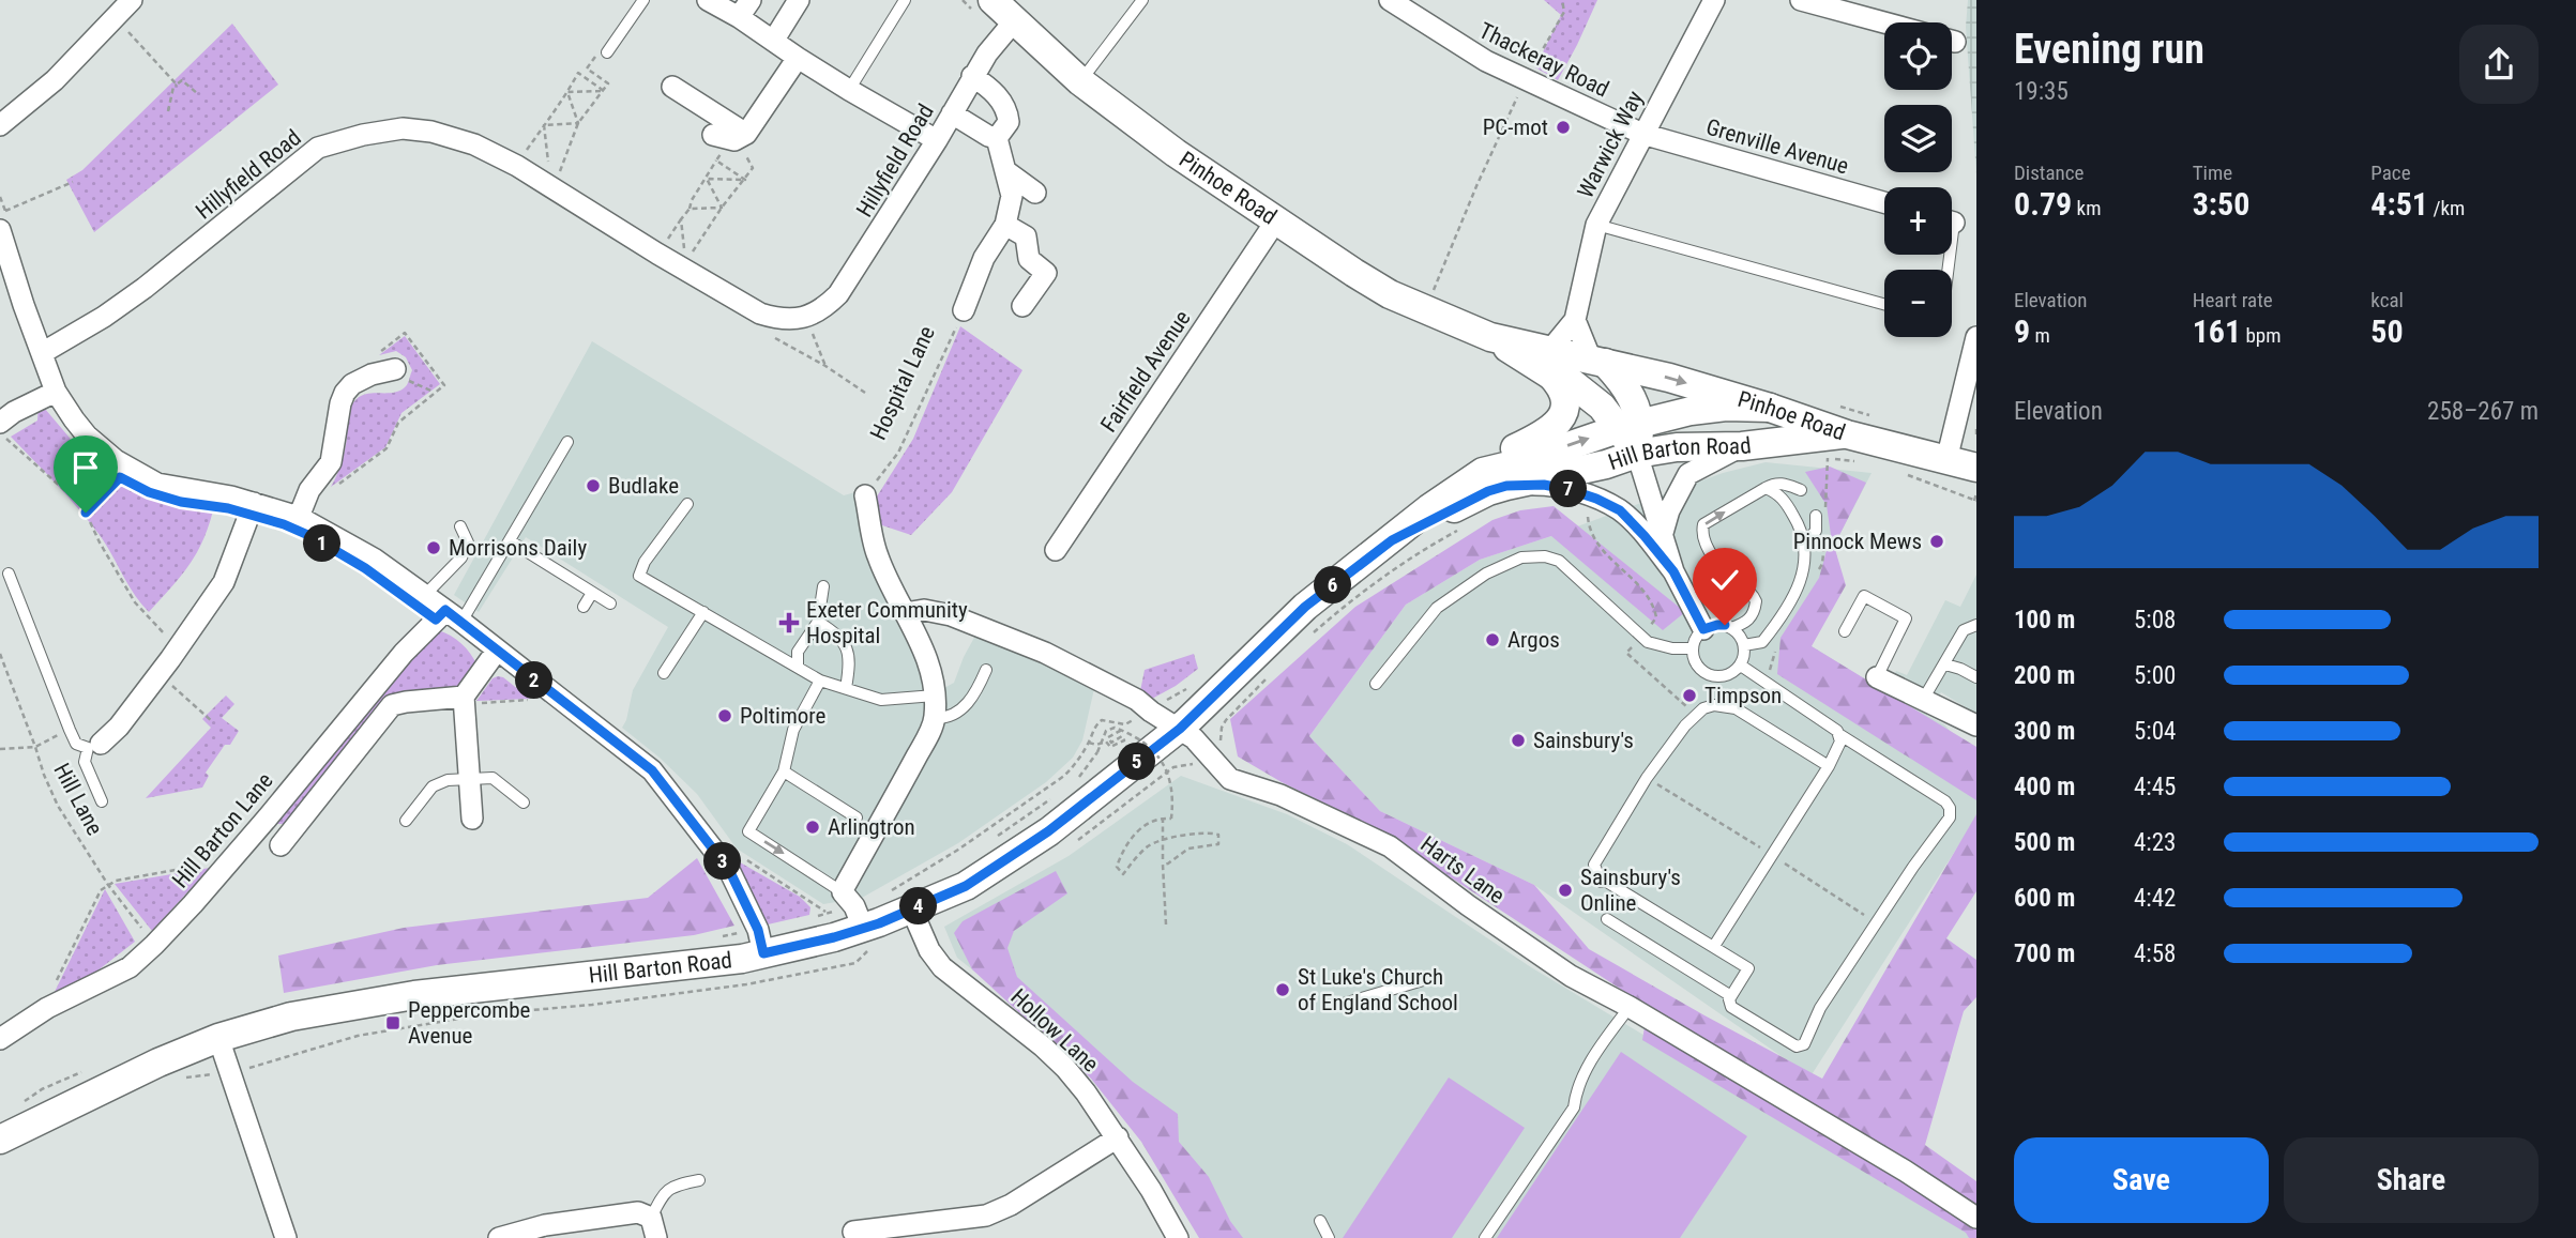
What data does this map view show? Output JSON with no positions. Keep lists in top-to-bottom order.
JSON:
{
  "streets": {
    "main road": ["Pinhoe Road", "Hill Barton Road"],
    "street": [
      "Thackeray Road",
      "Warwick Way",
      "Grenville Avenue",
      "Hillyfield Road",
      "Fairfield Avenue",
      "Hospital Lane",
      "Hill Barton Lane",
      "Harts Lane",
      "Hollow Lane"
    ],
    "path": ["Hill Lane"]
  },
  "crossings": [
    ["Thackeray Road", "Warwick Way"],
    ["Thackeray Road", "Grenville Avenue"],
    ["Warwick Way", "Grenville Avenue"],
    ["Warwick Way", "Pinhoe Road"],
    ["Hillyfield Road", "Pinhoe Road"],
    ["Hillyfield Road", "Hospital Lane"],
    ["Pinhoe Road", "Fairfield Avenue"],
    ["Pinhoe Road", "Hill Barton Road"],
    ["Hill Barton Road", "Harts Lane"],
    ["Hill Barton Road", "Hollow Lane"],
    ["Hill Lane", "Hill Barton Lane"]
  ],
  "places": {
    "other": [
      "PC-mot",
      "Budlake",
      "Pinnock Mews",
      "Morrisons Daily",
      "Argos",
      "Timpson",
      "Poltimore",
      "Sainsbury's",
      "Arlingtron",
      "Sainsbury's Online",
      "St Luke's Church of England School"
    ],
    "health": ["Exeter Community Hospital"],
    "transit": ["Peppercombe Avenue"]
  },
  "page": {
    "heading": ["Evening run", "19:35"],
    "map_buttons": ["+", "−"],
    "stats": [
      ["Distance", "0.79 km"],
      ["Time", "3:50"],
      ["Pace", "4:51 /km"],
      ["Elevation", "9 m"],
      ["Heart rate", "161 bpm"],
      ["kcal", "50"]
    ],
    "chart": ["Elevation", "258–267 m"],
    "pins": [
      "7",
      "1",
      "6",
      "2",
      "5",
      "3",
      "4"
    ],
    "list": [
      {
        "name": "100 m",
        "note": "5:08"
      },
      {
        "name": "200 m",
        "note": "5:00"
      },
      {
        "name": "300 m",
        "note": "5:04"
      },
      {
        "name": "400 m",
        "note": "4:45"
      },
      {
        "name": "500 m",
        "note": "4:23"
      },
      {
        "name": "600 m",
        "note": "4:42"
      },
      {
        "name": "700 m",
        "note": "4:58"
      }
    ],
    "buttons": ["Save", "Share"]
  }
}
